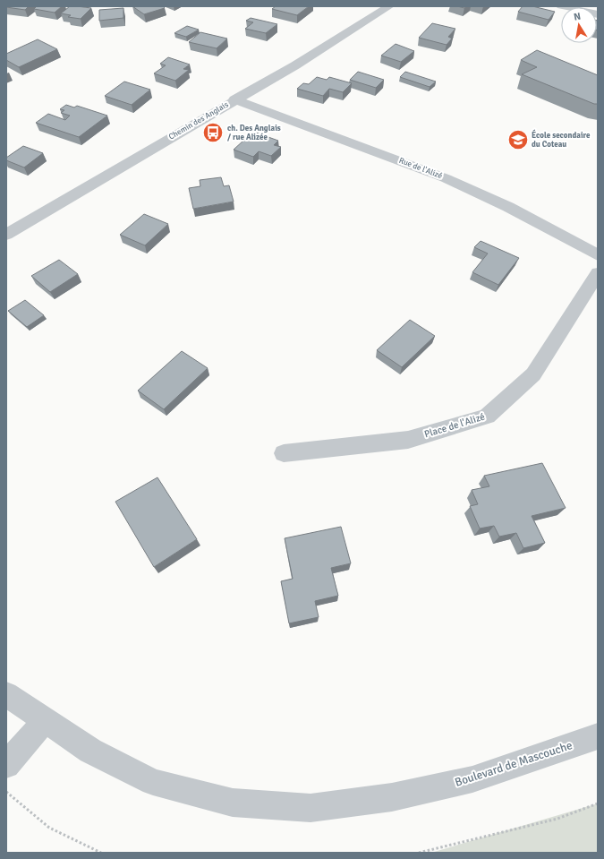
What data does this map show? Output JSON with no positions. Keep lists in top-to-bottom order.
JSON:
{
  "streets": {
    "street": [
      "Chemin des Anglais",
      "Rue de l'Alizé",
      "Place de l'Alizé",
      "Boulevard de Mascouche"
    ]
  },
  "crossings": [
    ["Chemin des Anglais", "Rue de l'Alizé"]
  ],
  "places": {
    "bus stop": ["ch. Des Anglais / rue Alizée"],
    "school or university": ["École secondaire du Coteau"]
  },
  "north": "top"
}
